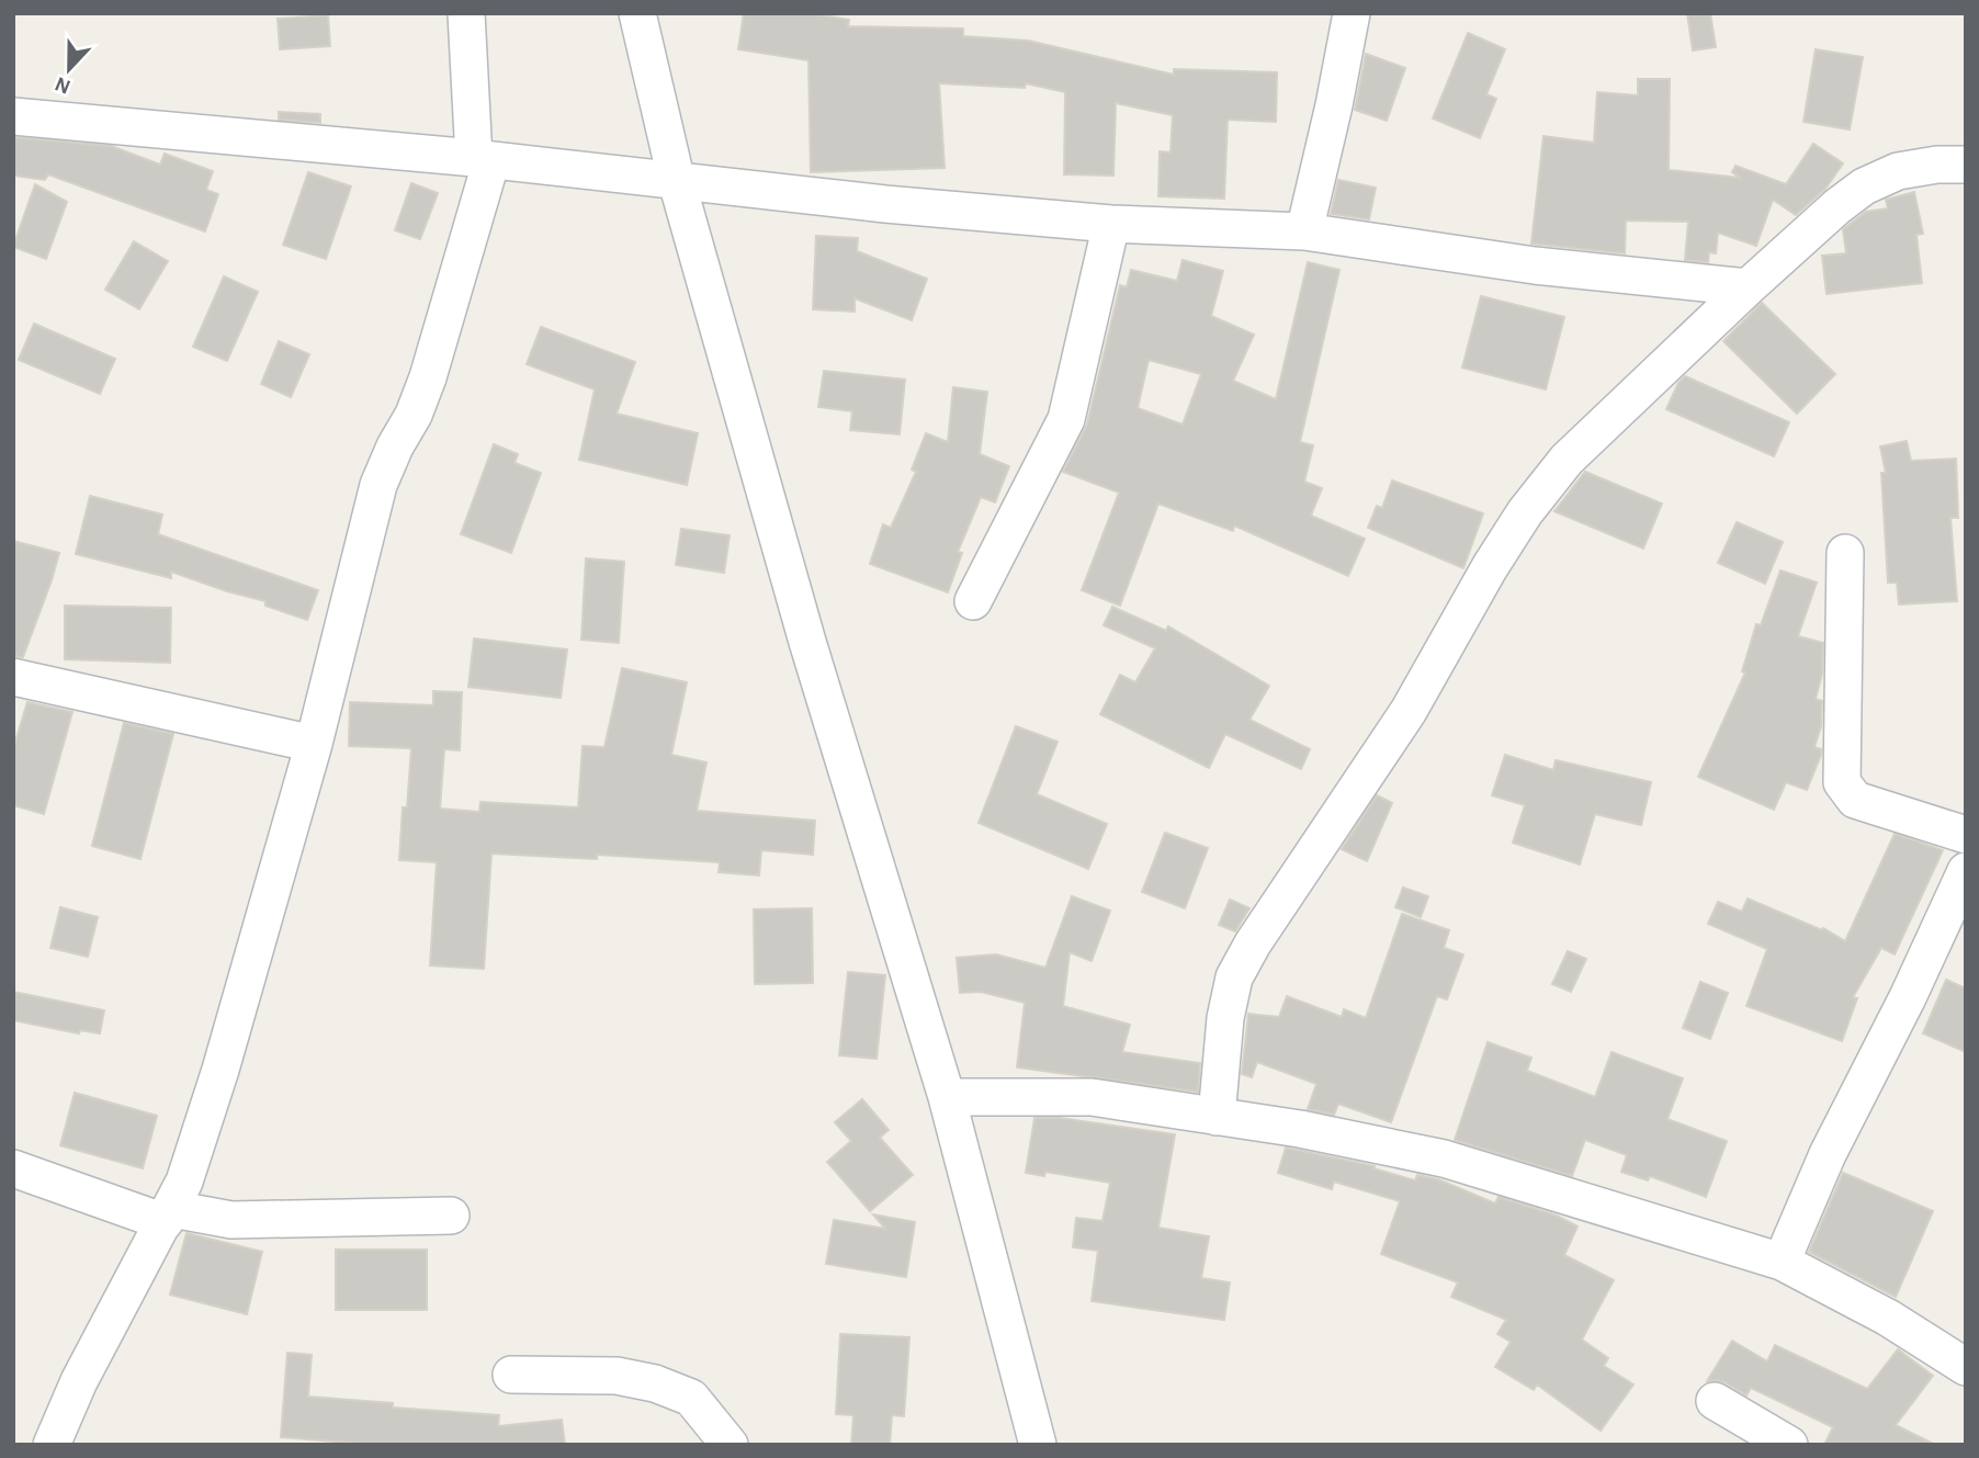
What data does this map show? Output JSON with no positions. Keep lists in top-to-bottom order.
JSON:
{
  "north": "bottom"
}
